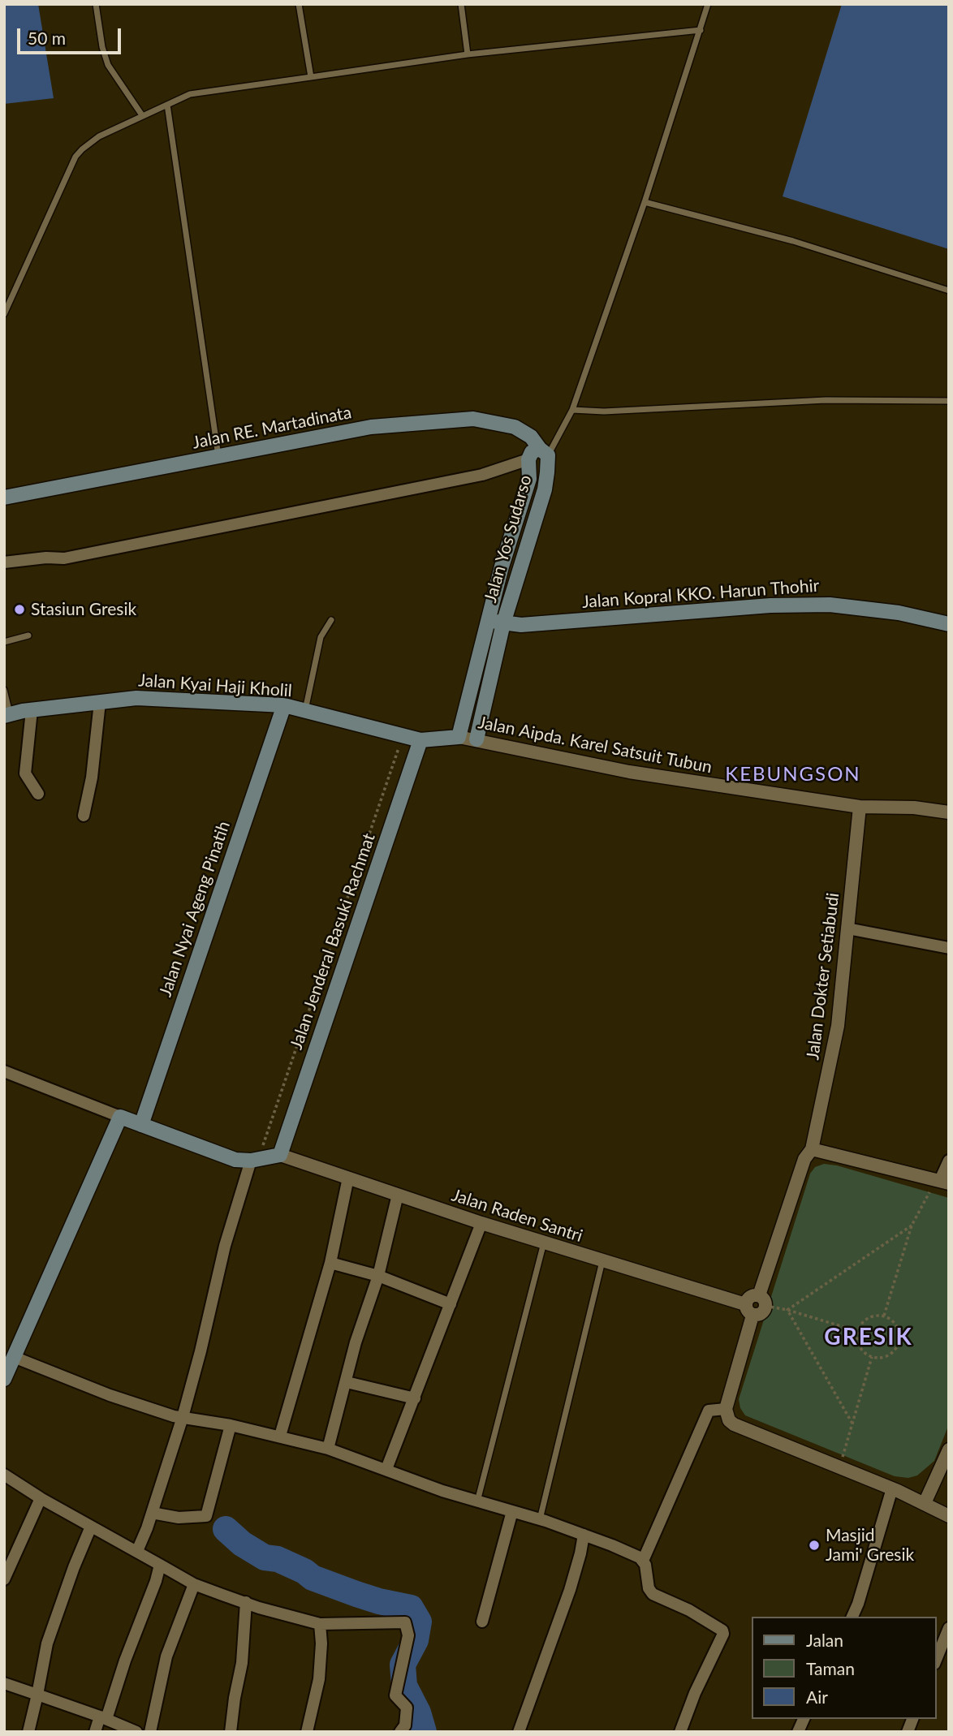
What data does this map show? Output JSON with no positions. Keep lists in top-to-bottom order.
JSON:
{
  "streets": {
    "main road": [
      "Jalan RE. Martadinata",
      "Jalan Yos Sudarso",
      "Jalan Kopral KKO. Harun Thohir",
      "Jalan Kyai Haji Kholil",
      "Jalan Nyai Ageng Pinatih",
      "Jalan Jenderal Basuki Rachmat"
    ],
    "street": ["Jalan Aipda. Karel Satsuit Tubun", "Jalan Dokter Setiabudi", "Jalan Raden Santri"]
  },
  "crossings": [
    ["Jalan RE. Martadinata", "Jalan Yos Sudarso"],
    ["Jalan Yos Sudarso", "Jalan Kopral KKO. Harun Thohir"],
    ["Jalan Yos Sudarso", "Jalan Kyai Haji Kholil"],
    ["Jalan Yos Sudarso", "Jalan Aipda. Karel Satsuit Tubun"],
    ["Jalan Kyai Haji Kholil", "Jalan Aipda. Karel Satsuit Tubun"],
    ["Jalan Kyai Haji Kholil", "Jalan Nyai Ageng Pinatih"],
    ["Jalan Kyai Haji Kholil", "Jalan Jenderal Basuki Rachmat"],
    ["Jalan Aipda. Karel Satsuit Tubun", "Jalan Dokter Setiabudi"],
    ["Jalan Jenderal Basuki Rachmat", "Jalan Raden Santri"]
  ],
  "districts": ["KEBUNGSON", "GRESIK"],
  "places": ["Stasiun Gresik", "Masjid Jami' Gresik"],
  "legend": ["Jalan", "Taman", "Air"],
  "scale_bar": "50 m"
}
